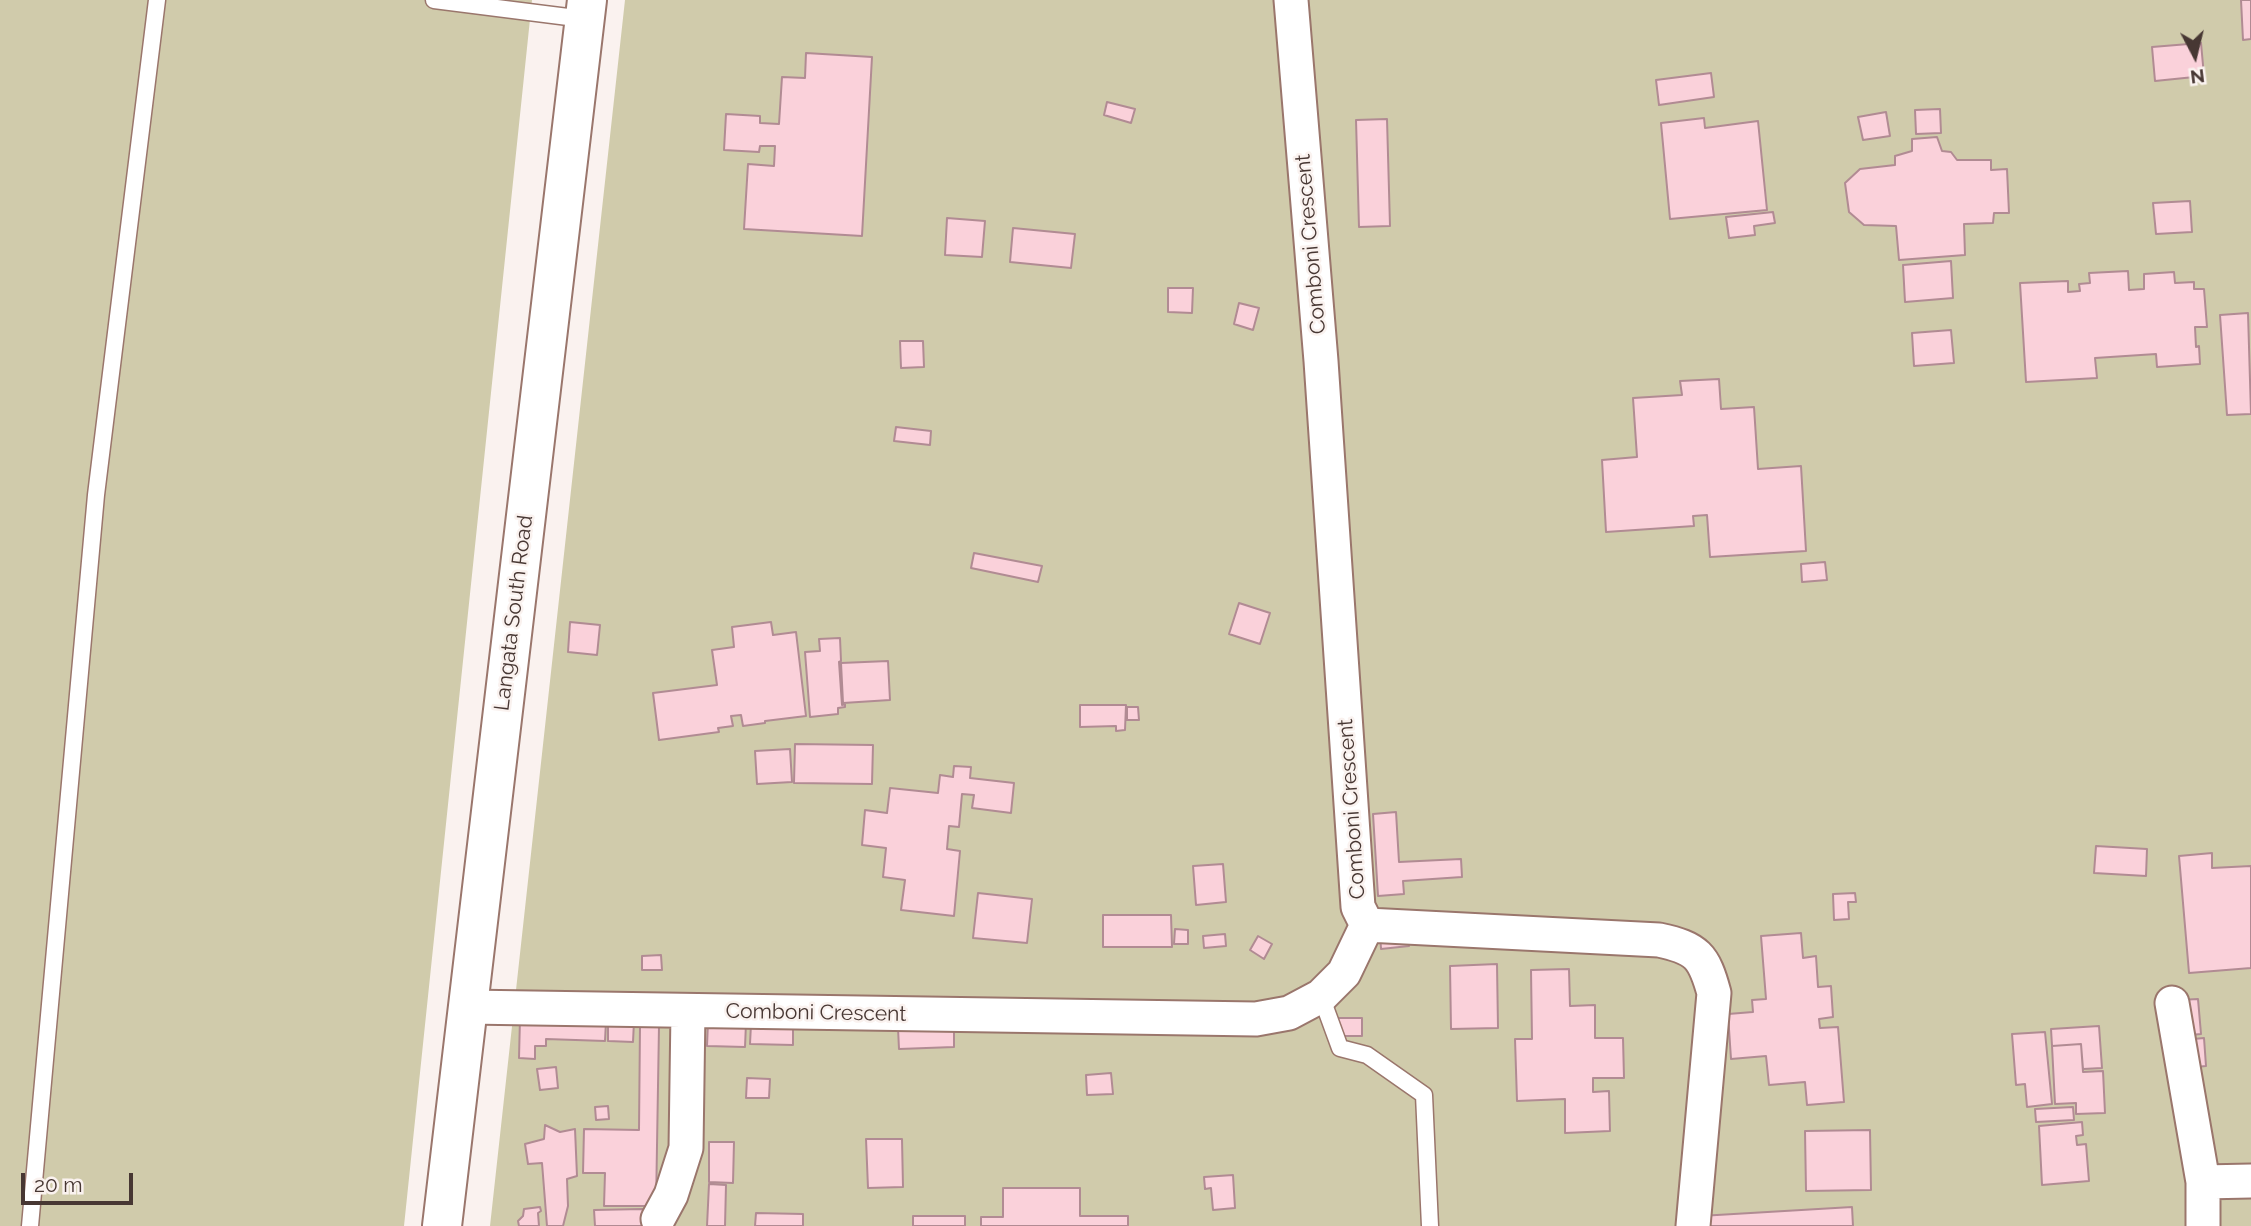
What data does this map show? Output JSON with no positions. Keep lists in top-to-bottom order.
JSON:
{
  "streets": {
    "street": ["Comboni Crescent", "Langata South Road"]
  },
  "crossings": [
    ["Comboni Crescent", "Langata South Road"]
  ],
  "scale_bar": "20 m",
  "north": "bottom"
}
